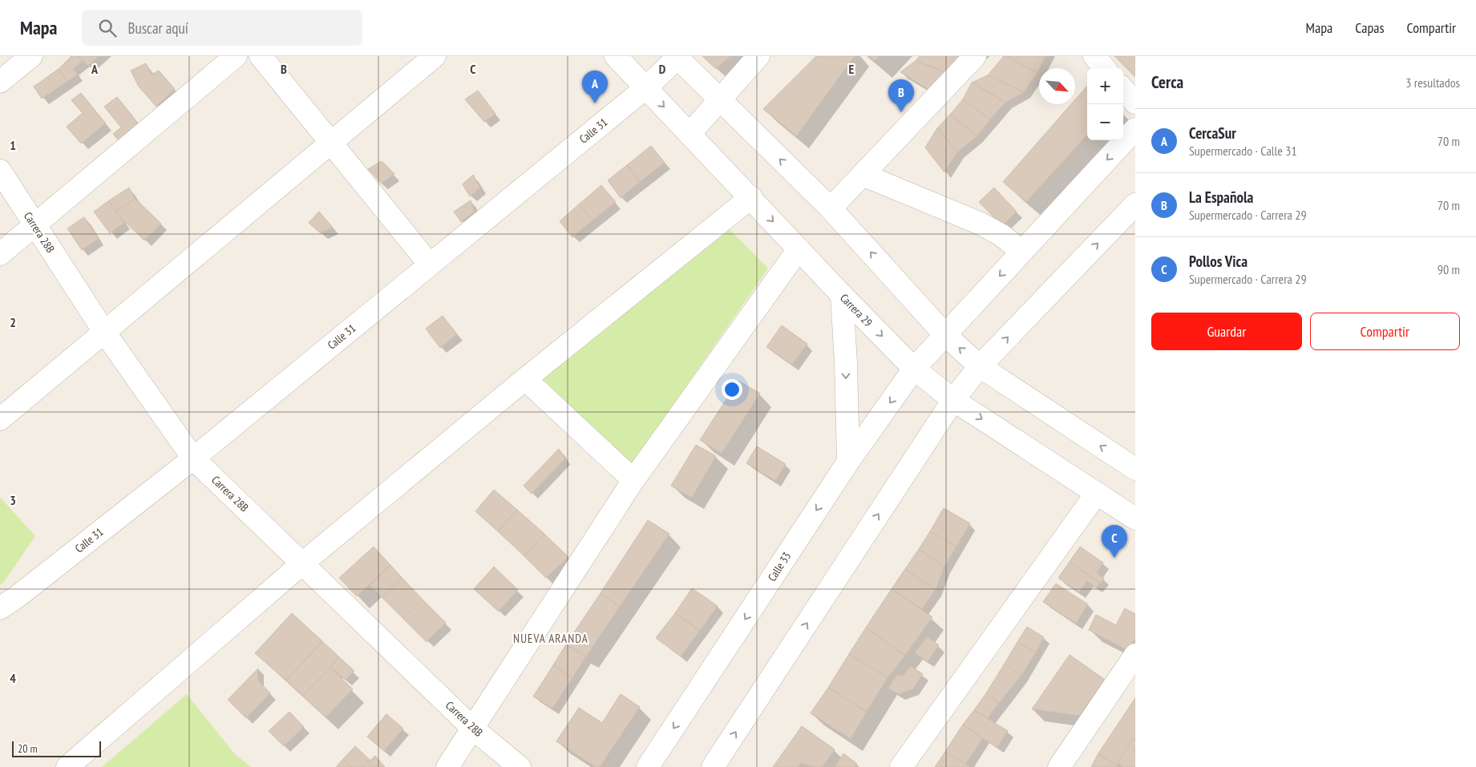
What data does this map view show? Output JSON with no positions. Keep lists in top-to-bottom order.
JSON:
{
  "streets": {
    "street": [
      "Calle 31",
      "Carrera 28B",
      "Carrera 29",
      "Calle 33"
    ]
  },
  "crossings": [
    ["Calle 31", "Carrera 28B"],
    ["Calle 31", "Carrera 29"],
    ["Carrera 29", "Calle 33"]
  ],
  "districts": ["NUEVA ARANDA"],
  "scale_bar": "20 m",
  "north": "bottom right",
  "page": {
    "header": "Mapa",
    "search": "Buscar aquí",
    "nav": ["Mapa", "Capas", "Compartir"],
    "heading": ["Cerca", "3 resultados"],
    "map_buttons": ["+", "−"],
    "pins": ["A", "B", "C"],
    "list": [
      {
        "mark": "A",
        "name": "CercaSur",
        "note": "Supermercado · Calle 31",
        "value": "70 m"
      },
      {
        "mark": "B",
        "name": "La Española",
        "note": "Supermercado · Carrera 29",
        "value": "70 m"
      },
      {
        "mark": "C",
        "name": "Pollos Vica",
        "note": "Supermercado · Carrera 29",
        "value": "90 m"
      }
    ],
    "buttons": ["Guardar", "Compartir"],
    "scale": "20 m"
  },
  "grid": {
    "columns": [
      "A",
      "B",
      "C",
      "D",
      "E"
    ],
    "rows": [
      "1",
      "2",
      "3",
      "4"
    ]
  }
}
